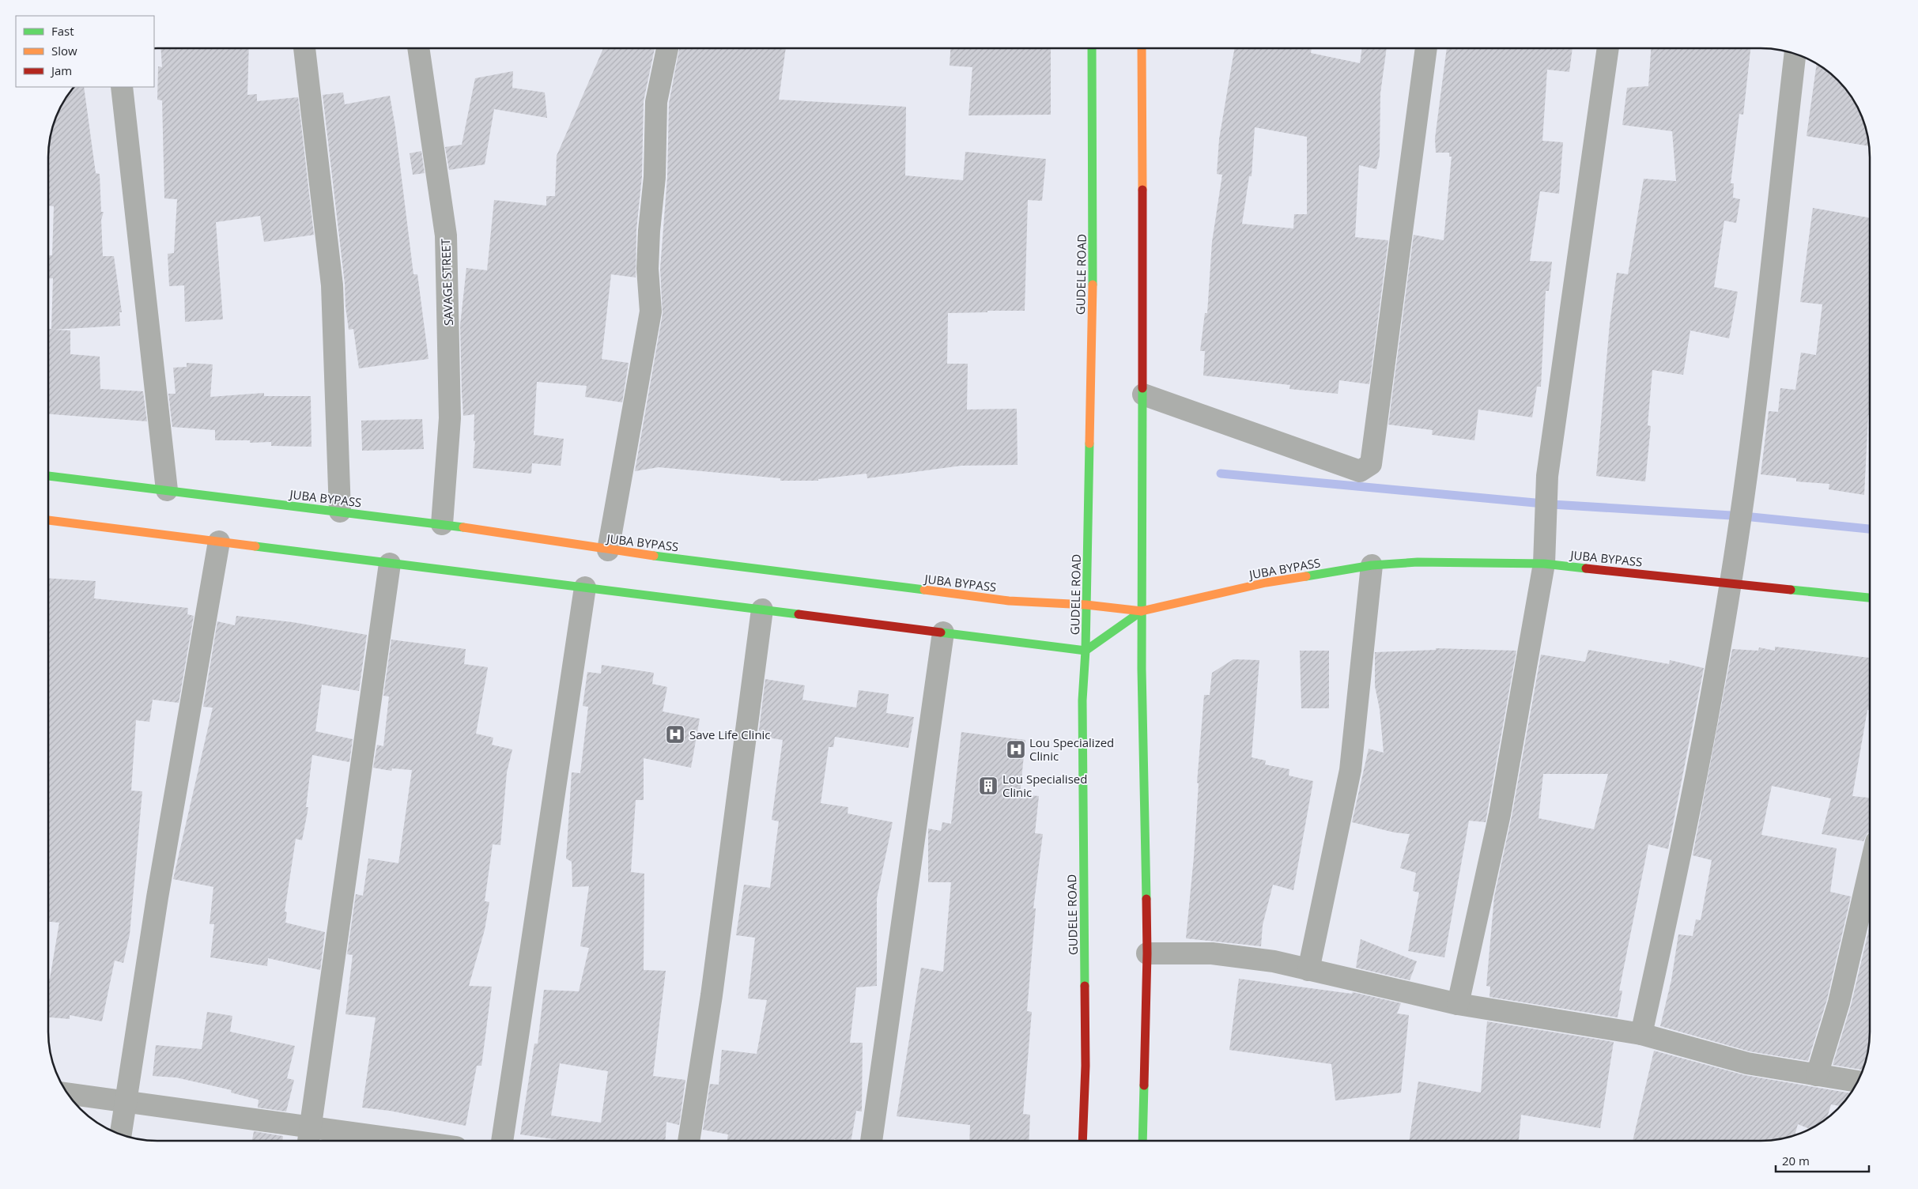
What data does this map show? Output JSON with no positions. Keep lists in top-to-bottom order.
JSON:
{
  "streets": {
    "main road": ["GUDELE ROAD", "JUBA BYPASS"],
    "street": ["SAVAGE STREET"]
  },
  "crossings": [
    ["GUDELE ROAD", "JUBA BYPASS"],
    ["SAVAGE STREET", "JUBA BYPASS"]
  ],
  "places": {
    "hospital": ["Save Life Clinic", "Lou Specialized Clinic"],
    "building": ["Lou Specialised Clinic"]
  },
  "legend": ["Fast", "Slow", "Jam"],
  "scale_bar": "20 m"
}
